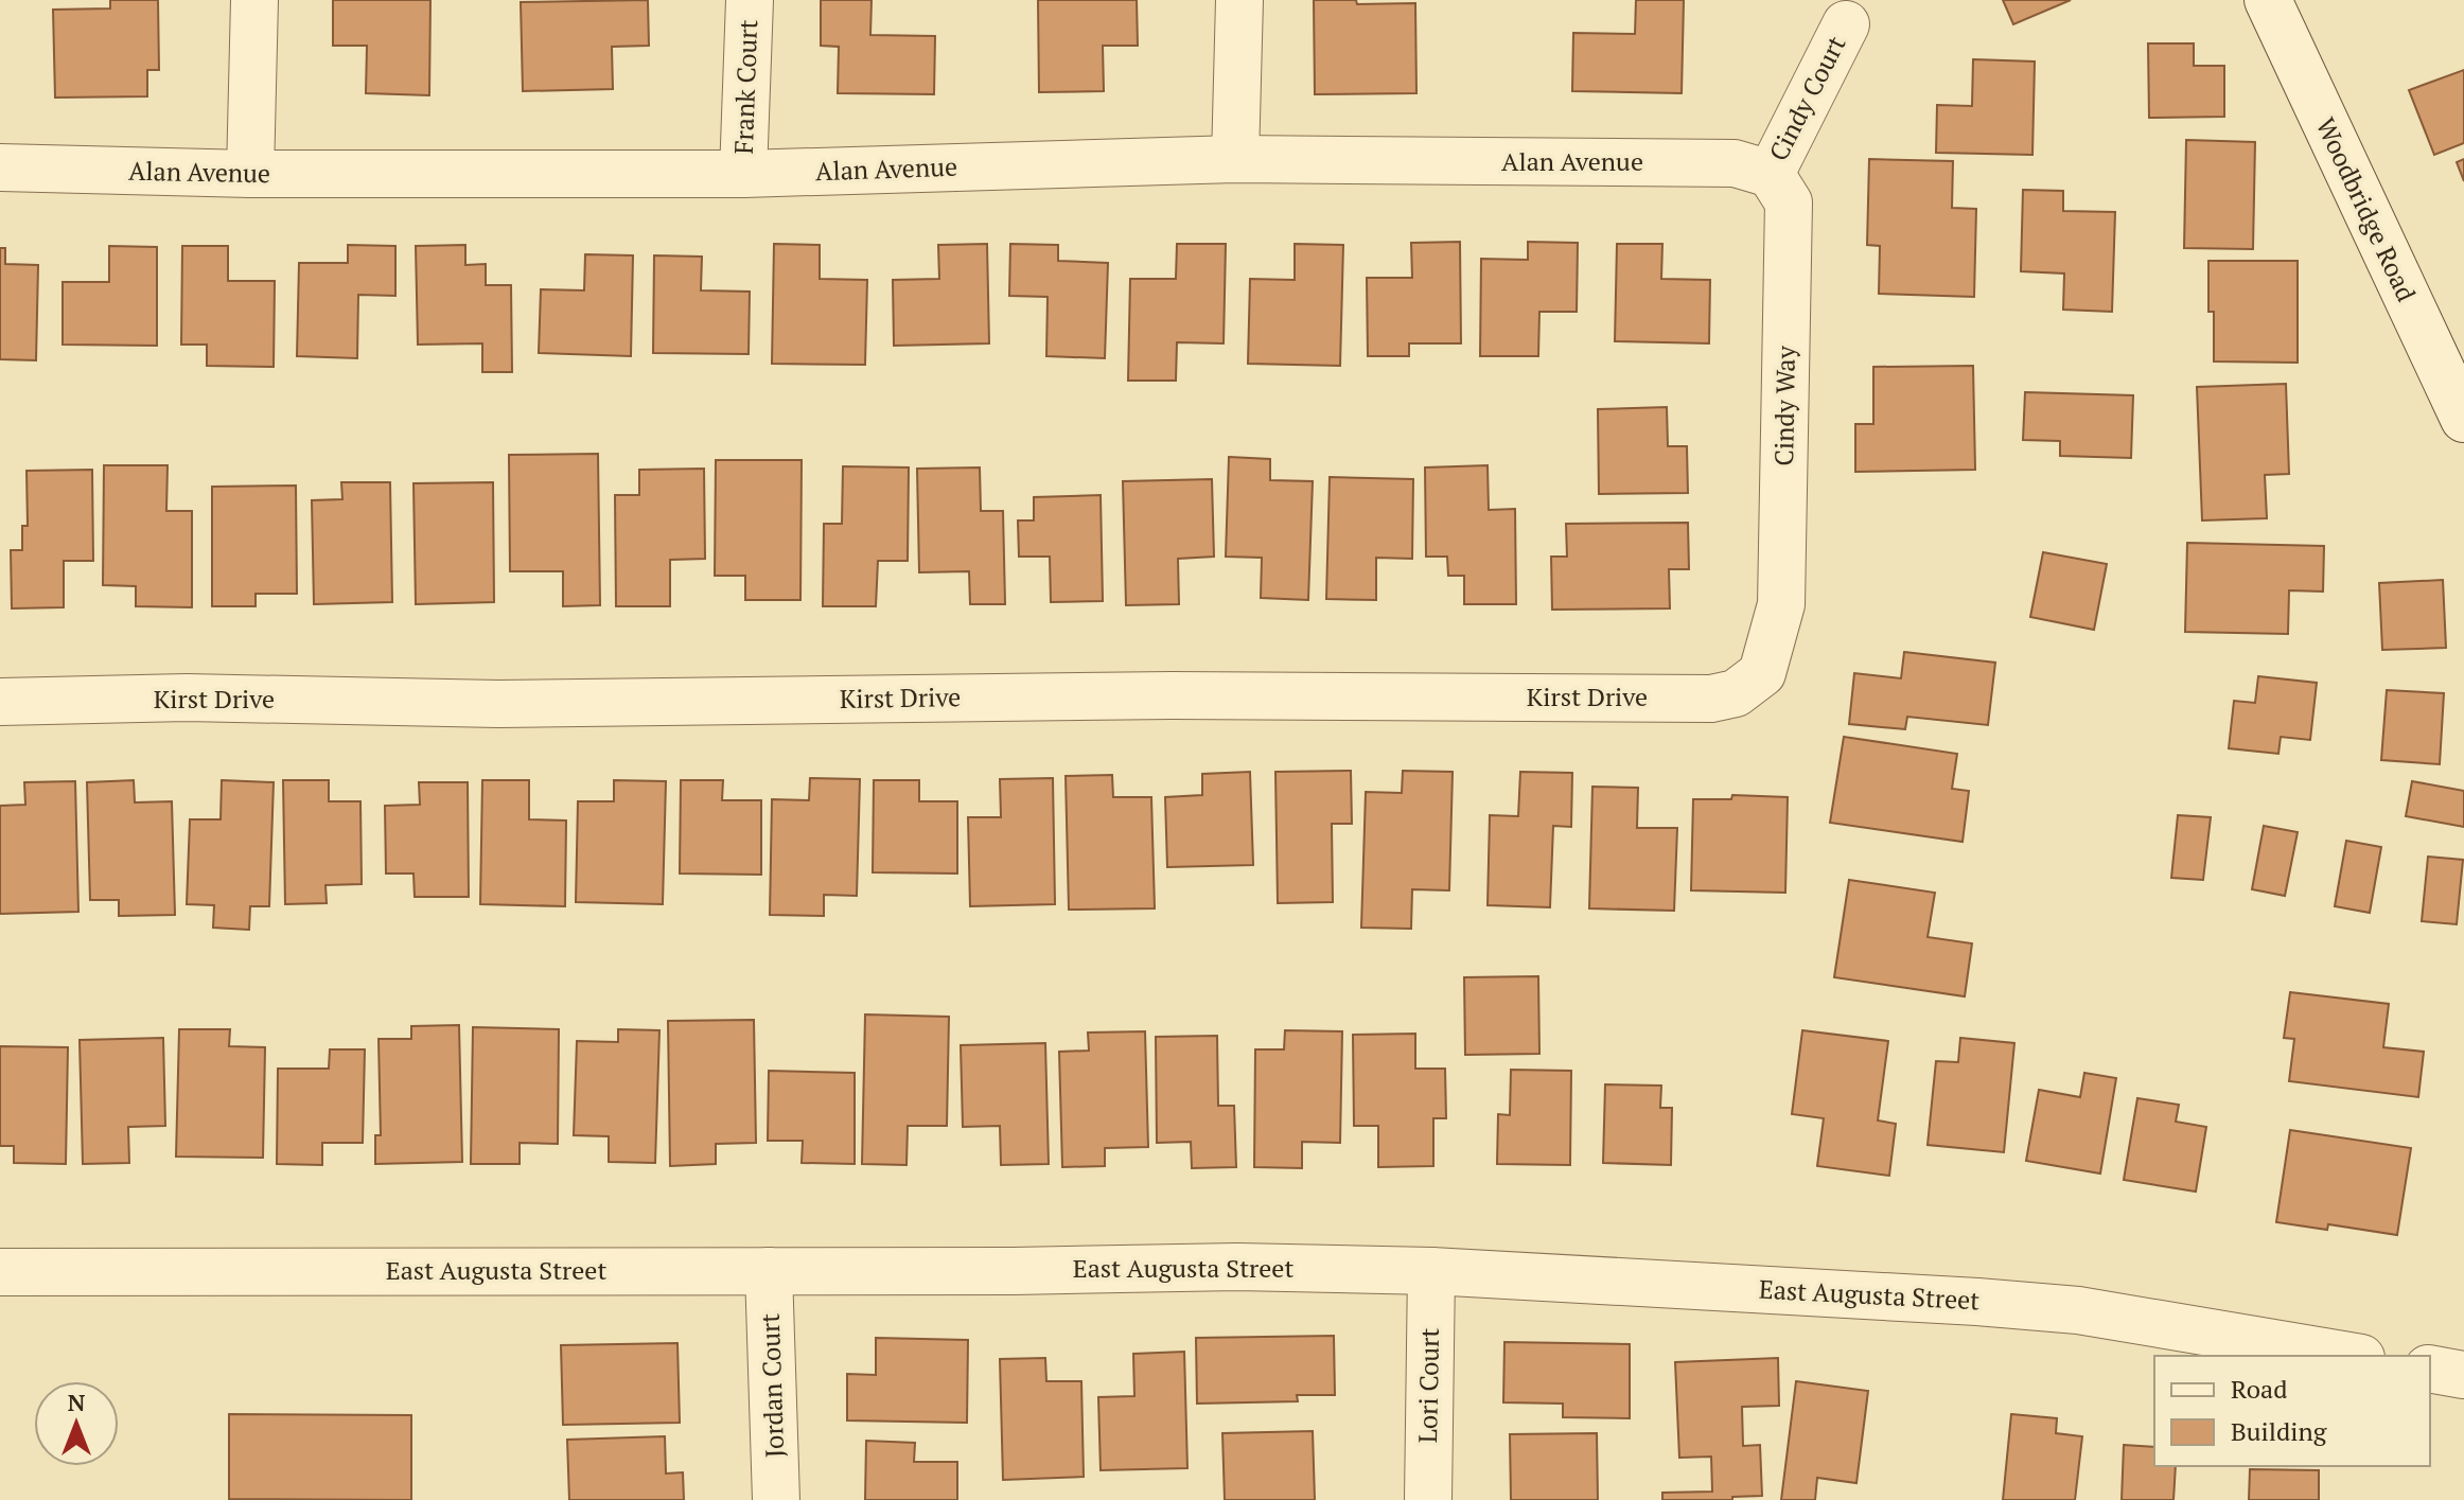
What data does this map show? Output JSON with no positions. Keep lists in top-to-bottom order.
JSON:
{
  "streets": {
    "street": [
      "Frank Court",
      "Cindy Court",
      "Alan Avenue",
      "Woodbridge Road",
      "Cindy Way",
      "Kirst Drive",
      "East Augusta Street",
      "Jordan Court",
      "Lori Court"
    ]
  },
  "crossings": [
    ["Frank Court", "Alan Avenue"],
    ["Cindy Court", "Alan Avenue"],
    ["Cindy Court", "Cindy Way"],
    ["Alan Avenue", "Cindy Way"],
    ["Cindy Way", "Kirst Drive"],
    ["East Augusta Street", "Jordan Court"],
    ["East Augusta Street", "Lori Court"]
  ],
  "legend": ["Road", "Building"],
  "north": "top"
}
